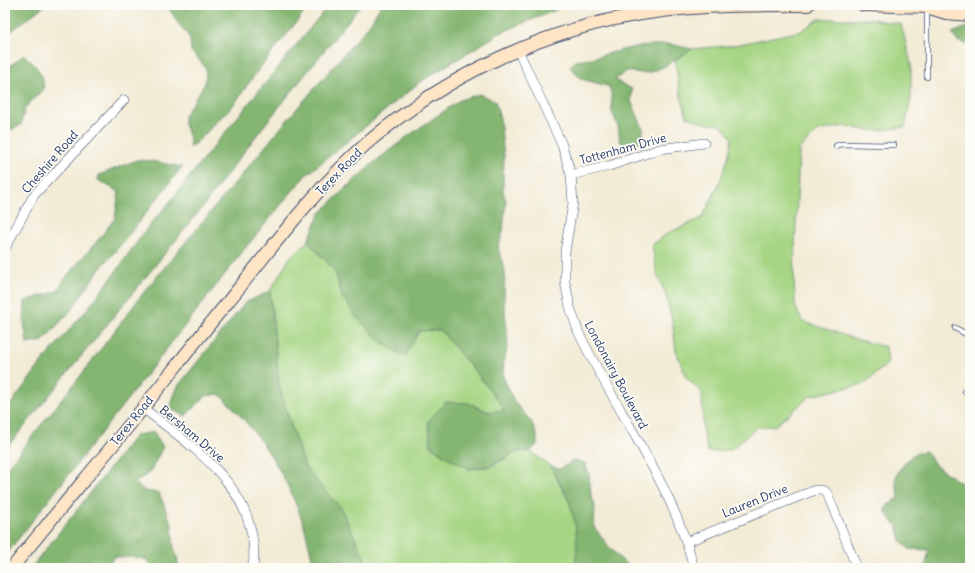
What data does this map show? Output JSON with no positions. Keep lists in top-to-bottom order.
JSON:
{
  "streets": {
    "main road": ["Terex Road"],
    "street": [
      "Tottenham Drive",
      "Cheshire Road",
      "Londonairy Boulevard",
      "Bersham Drive",
      "Lauren Drive"
    ]
  },
  "crossings": [
    ["Tottenham Drive", "Londonairy Boulevard"],
    ["Terex Road", "Londonairy Boulevard"],
    ["Terex Road", "Bersham Drive"],
    ["Londonairy Boulevard", "Lauren Drive"]
  ]
}
